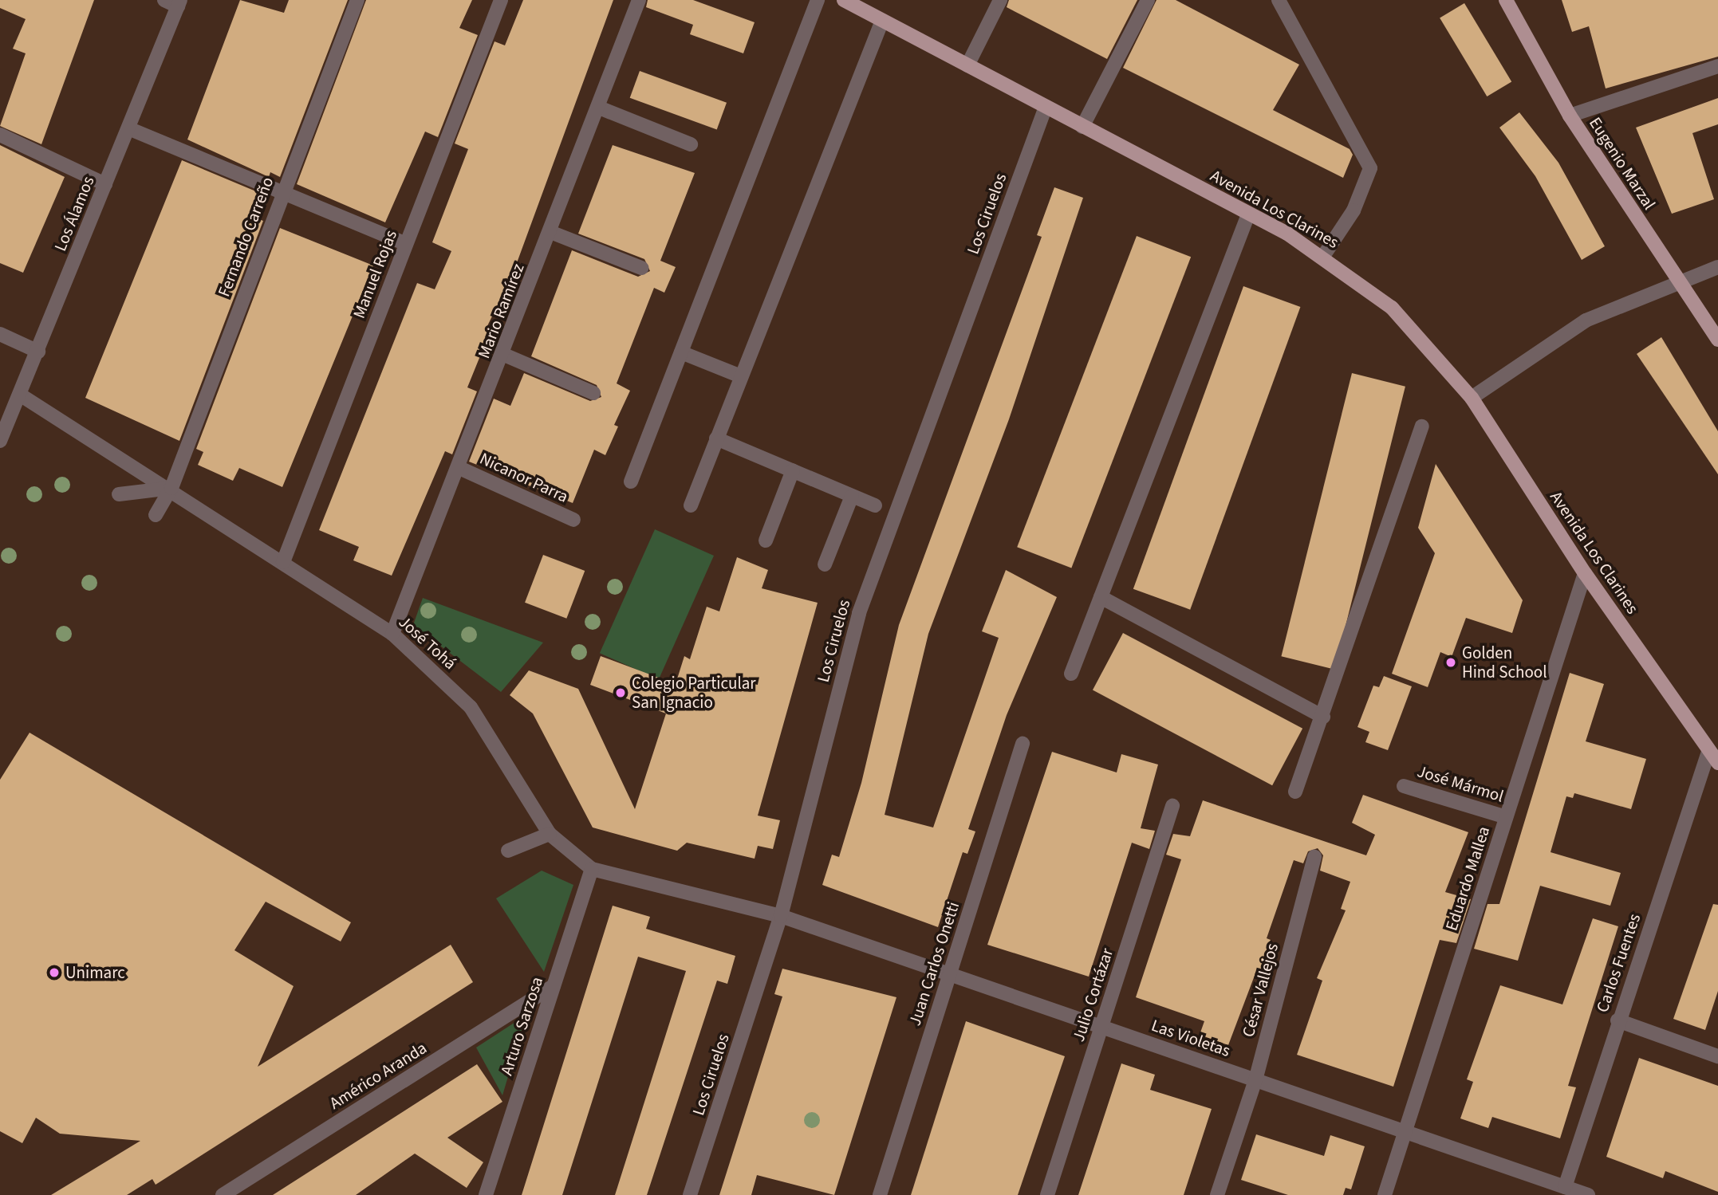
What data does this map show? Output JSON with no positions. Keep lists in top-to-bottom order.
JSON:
{
  "streets": {
    "main road": ["Eugenio Marzal", "Avenida Los Clarines"],
    "street": [
      "Los Álamos",
      "Los Ciruelos",
      "Fernando Carreño",
      "Manuel Rojas",
      "Mario Ramírez",
      "Nicanor Parra",
      "José Tohá",
      "José Mármol",
      "Eduardo Mallea",
      "Carlos Fuentes",
      "Juan Carlos Onetti",
      "César Vallejos",
      "Julio Cortázar",
      "Arturo Sarzosa",
      "Las Violetas",
      "Américo Aranda"
    ]
  },
  "crossings": [
    ["Avenida Los Clarines", "Los Ciruelos"],
    ["Avenida Los Clarines", "Eduardo Mallea"],
    ["Avenida Los Clarines", "Carlos Fuentes"],
    ["Los Álamos", "José Tohá"],
    ["Los Ciruelos", "José Tohá"],
    ["Los Ciruelos", "Las Violetas"],
    ["Fernando Carreño", "José Tohá"],
    ["Manuel Rojas", "José Tohá"],
    ["Mario Ramírez", "Nicanor Parra"],
    ["Mario Ramírez", "José Tohá"],
    ["José Tohá", "Arturo Sarzosa"],
    ["José Tohá", "Las Violetas"],
    ["José Mármol", "Eduardo Mallea"],
    ["Eduardo Mallea", "Las Violetas"],
    ["Carlos Fuentes", "Las Violetas"],
    ["Juan Carlos Onetti", "Las Violetas"],
    ["César Vallejos", "Las Violetas"],
    ["Julio Cortázar", "Las Violetas"],
    ["Arturo Sarzosa", "Américo Aranda"]
  ],
  "places": ["Golden Hind School", "Colegio Particular San Ignacio", "Unimarc"]
}
